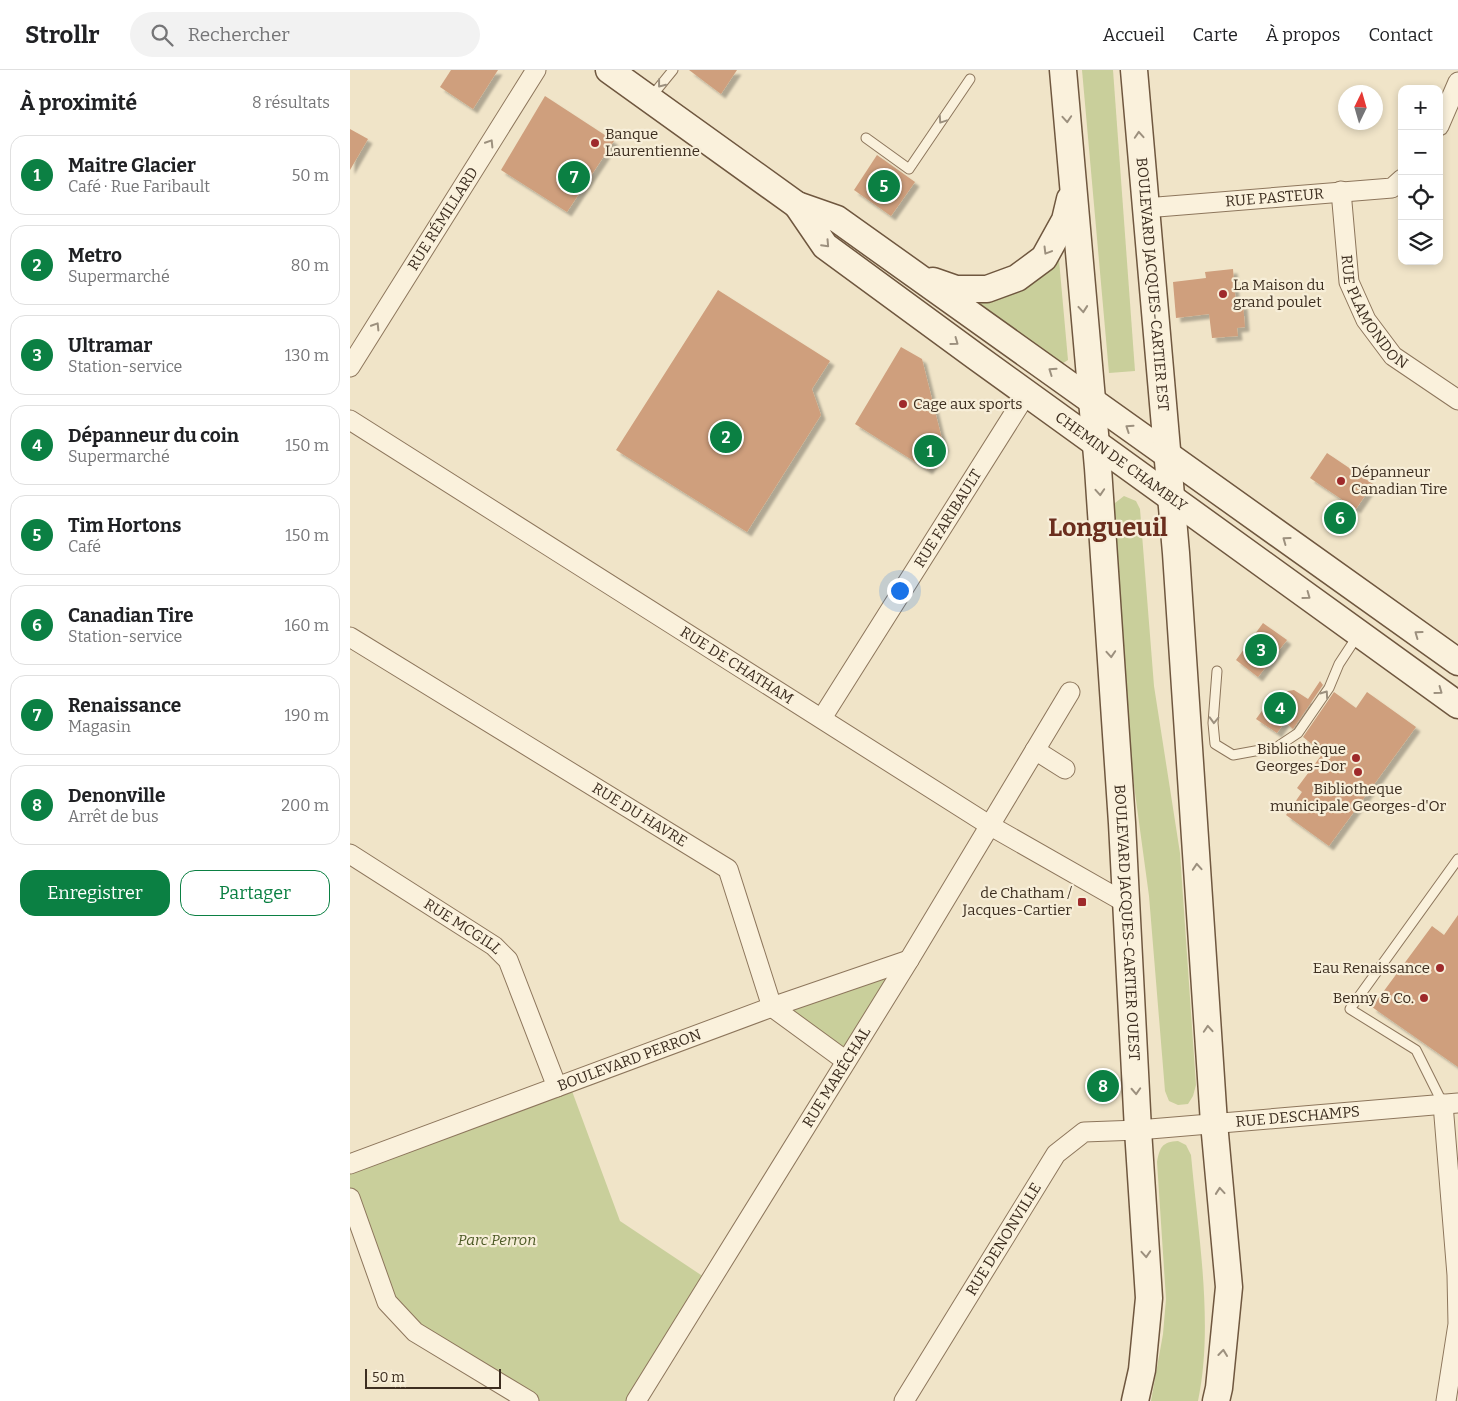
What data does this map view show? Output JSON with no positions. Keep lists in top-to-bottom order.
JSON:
{
  "streets": {
    "main road": ["BOULEVARD JACQUES-CARTIER EST", "CHEMIN DE CHAMBLY", "BOULEVARD JACQUES-CARTIER OUEST"],
    "street": [
      "RUE PASTEUR",
      "RUE RÉMILLARD",
      "RUE PLAMONDON",
      "RUE FARIBAULT",
      "RUE DE CHATHAM",
      "RUE DU HAVRE",
      "RUE MCGILL",
      "BOULEVARD PERRON",
      "RUE MARÉCHAL",
      "RUE DESCHAMPS",
      "RUE DENONVILLE"
    ]
  },
  "crossings": [
    ["RUE PASTEUR", "BOULEVARD JACQUES-CARTIER EST"],
    ["RUE PASTEUR", "RUE PLAMONDON"],
    ["BOULEVARD JACQUES-CARTIER EST", "CHEMIN DE CHAMBLY"],
    ["CHEMIN DE CHAMBLY", "RUE FARIBAULT"],
    ["CHEMIN DE CHAMBLY", "BOULEVARD JACQUES-CARTIER OUEST"],
    ["RUE FARIBAULT", "RUE DE CHATHAM"],
    ["RUE DE CHATHAM", "BOULEVARD JACQUES-CARTIER OUEST"],
    ["RUE DE CHATHAM", "RUE MARÉCHAL"],
    ["RUE DU HAVRE", "BOULEVARD PERRON"],
    ["BOULEVARD JACQUES-CARTIER OUEST", "RUE DESCHAMPS"],
    ["BOULEVARD JACQUES-CARTIER OUEST", "RUE DENONVILLE"],
    ["RUE MCGILL", "BOULEVARD PERRON"],
    ["BOULEVARD PERRON", "RUE MARÉCHAL"],
    ["RUE DESCHAMPS", "RUE DENONVILLE"]
  ],
  "one_way": ["RUE RÉMILLARD"],
  "districts": ["Longueuil"],
  "parks": ["Parc Perron"],
  "places": {
    "other": [
      "Banque Laurentienne",
      "La Maison du grand poulet",
      "Cage aux sports",
      "Dépanneur Canadian Tire",
      "Bibliothèque Georges-Dor",
      "Bibliotheque municipale Georges-d'Or",
      "Eau Renaissance",
      "Benny & Co."
    ],
    "transit": ["de Chatham / Jacques-Cartier"]
  },
  "scale_bar": "50 m",
  "north": "top",
  "page": {
    "header": "Strollr",
    "search": "Rechercher",
    "nav": [
      "Accueil",
      "Carte",
      "À propos",
      "Contact"
    ],
    "heading": ["À proximité", "8 résultats"],
    "map_buttons": ["+", "−"],
    "list": [
      {
        "mark": "1",
        "name": "Maitre Glacier",
        "note": "Café · Rue Faribault",
        "value": "50 m"
      },
      {
        "mark": "2",
        "name": "Metro",
        "note": "Supermarché",
        "value": "80 m"
      },
      {
        "mark": "3",
        "name": "Ultramar",
        "note": "Station-service",
        "value": "130 m"
      },
      {
        "mark": "4",
        "name": "Dépanneur du coin",
        "note": "Supermarché",
        "value": "150 m"
      },
      {
        "mark": "5",
        "name": "Tim Hortons",
        "note": "Café",
        "value": "150 m"
      },
      {
        "mark": "6",
        "name": "Canadian Tire",
        "note": "Station-service",
        "value": "160 m"
      },
      {
        "mark": "7",
        "name": "Renaissance",
        "note": "Magasin",
        "value": "190 m"
      },
      {
        "mark": "8",
        "name": "Denonville",
        "note": "Arrêt de bus",
        "value": "200 m"
      }
    ],
    "pins": [
      "7",
      "5",
      "2",
      "1",
      "6",
      "3",
      "4",
      "8"
    ],
    "buttons": ["Enregistrer", "Partager"],
    "scale": "50 m"
  }
}
